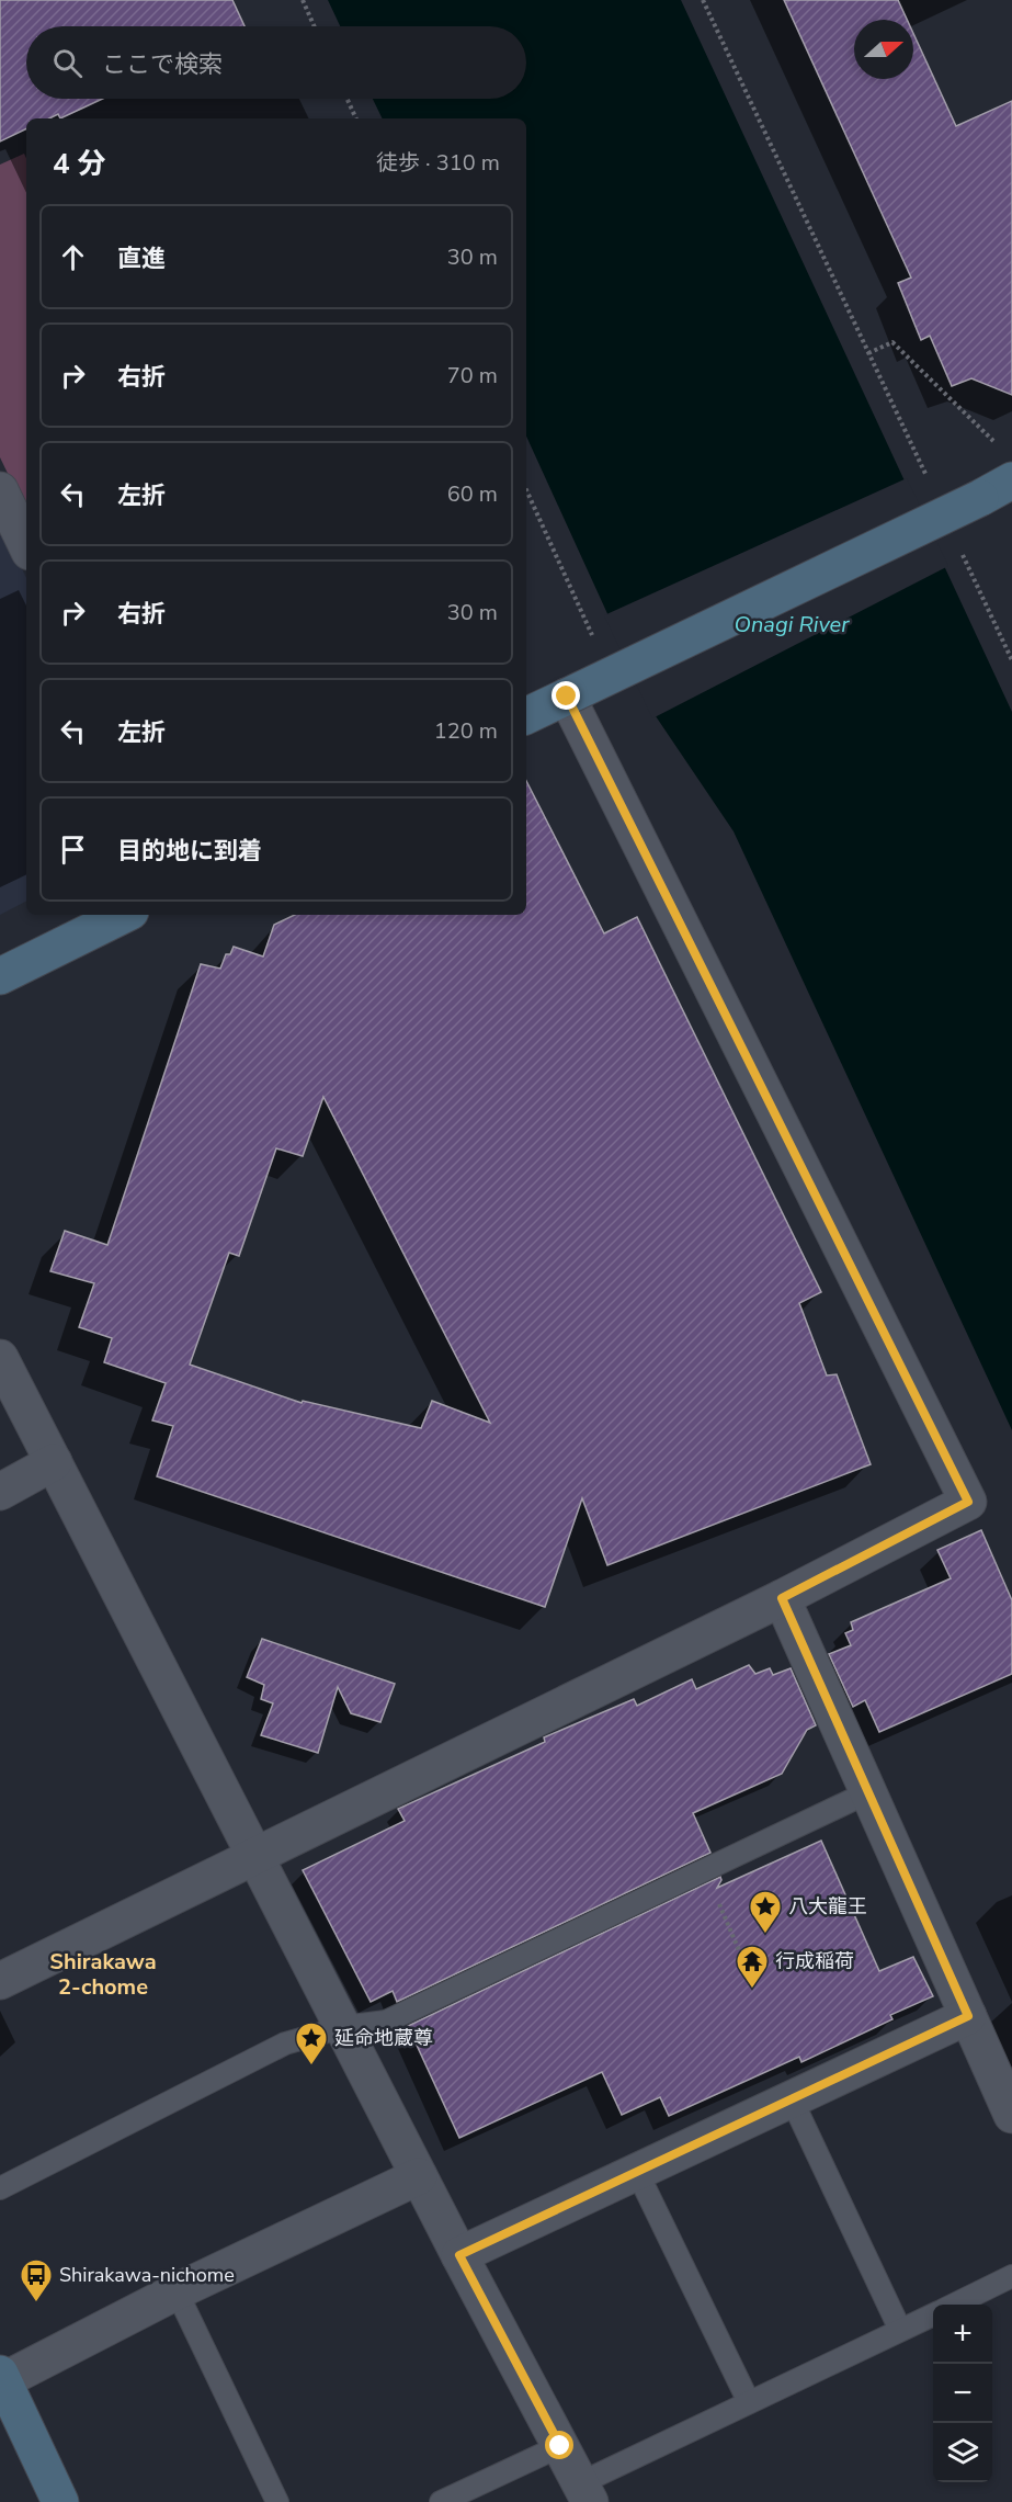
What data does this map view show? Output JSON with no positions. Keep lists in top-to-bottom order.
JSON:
{
  "districts": ["Shirakawa 2-chome"],
  "water": ["Onagi River"],
  "places": {
    "place": ["八大龍王", "延命地蔵尊"],
    "temple": ["行成稲荷"],
    "bus stop": ["Shirakawa-nichome"]
  },
  "north": "right",
  "page": {
    "search": "ここで検索",
    "heading": ["4 分", "徒歩 · 310 m"],
    "list": [
      ["直進", "30 m"],
      ["右折", "70 m"],
      ["左折", "60 m"],
      ["右折", "30 m"],
      ["左折", "120 m"],
      "目的地に到着"
    ],
    "map_buttons": ["+", "−"]
  }
}
